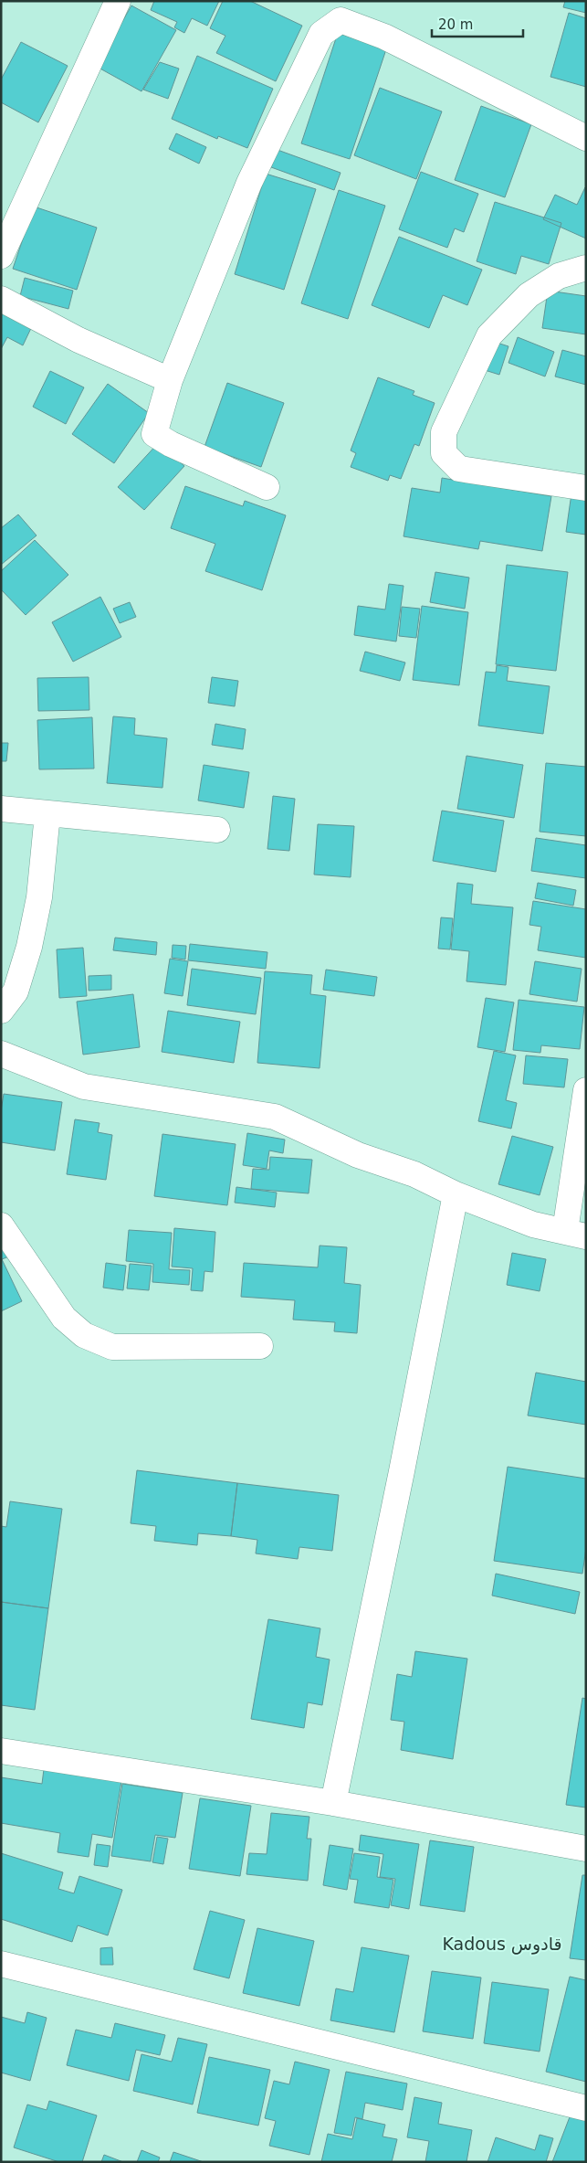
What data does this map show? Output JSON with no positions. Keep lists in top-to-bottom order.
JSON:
{
  "districts": ["Kadous قادوس"],
  "scale_bar": "20 m"
}
